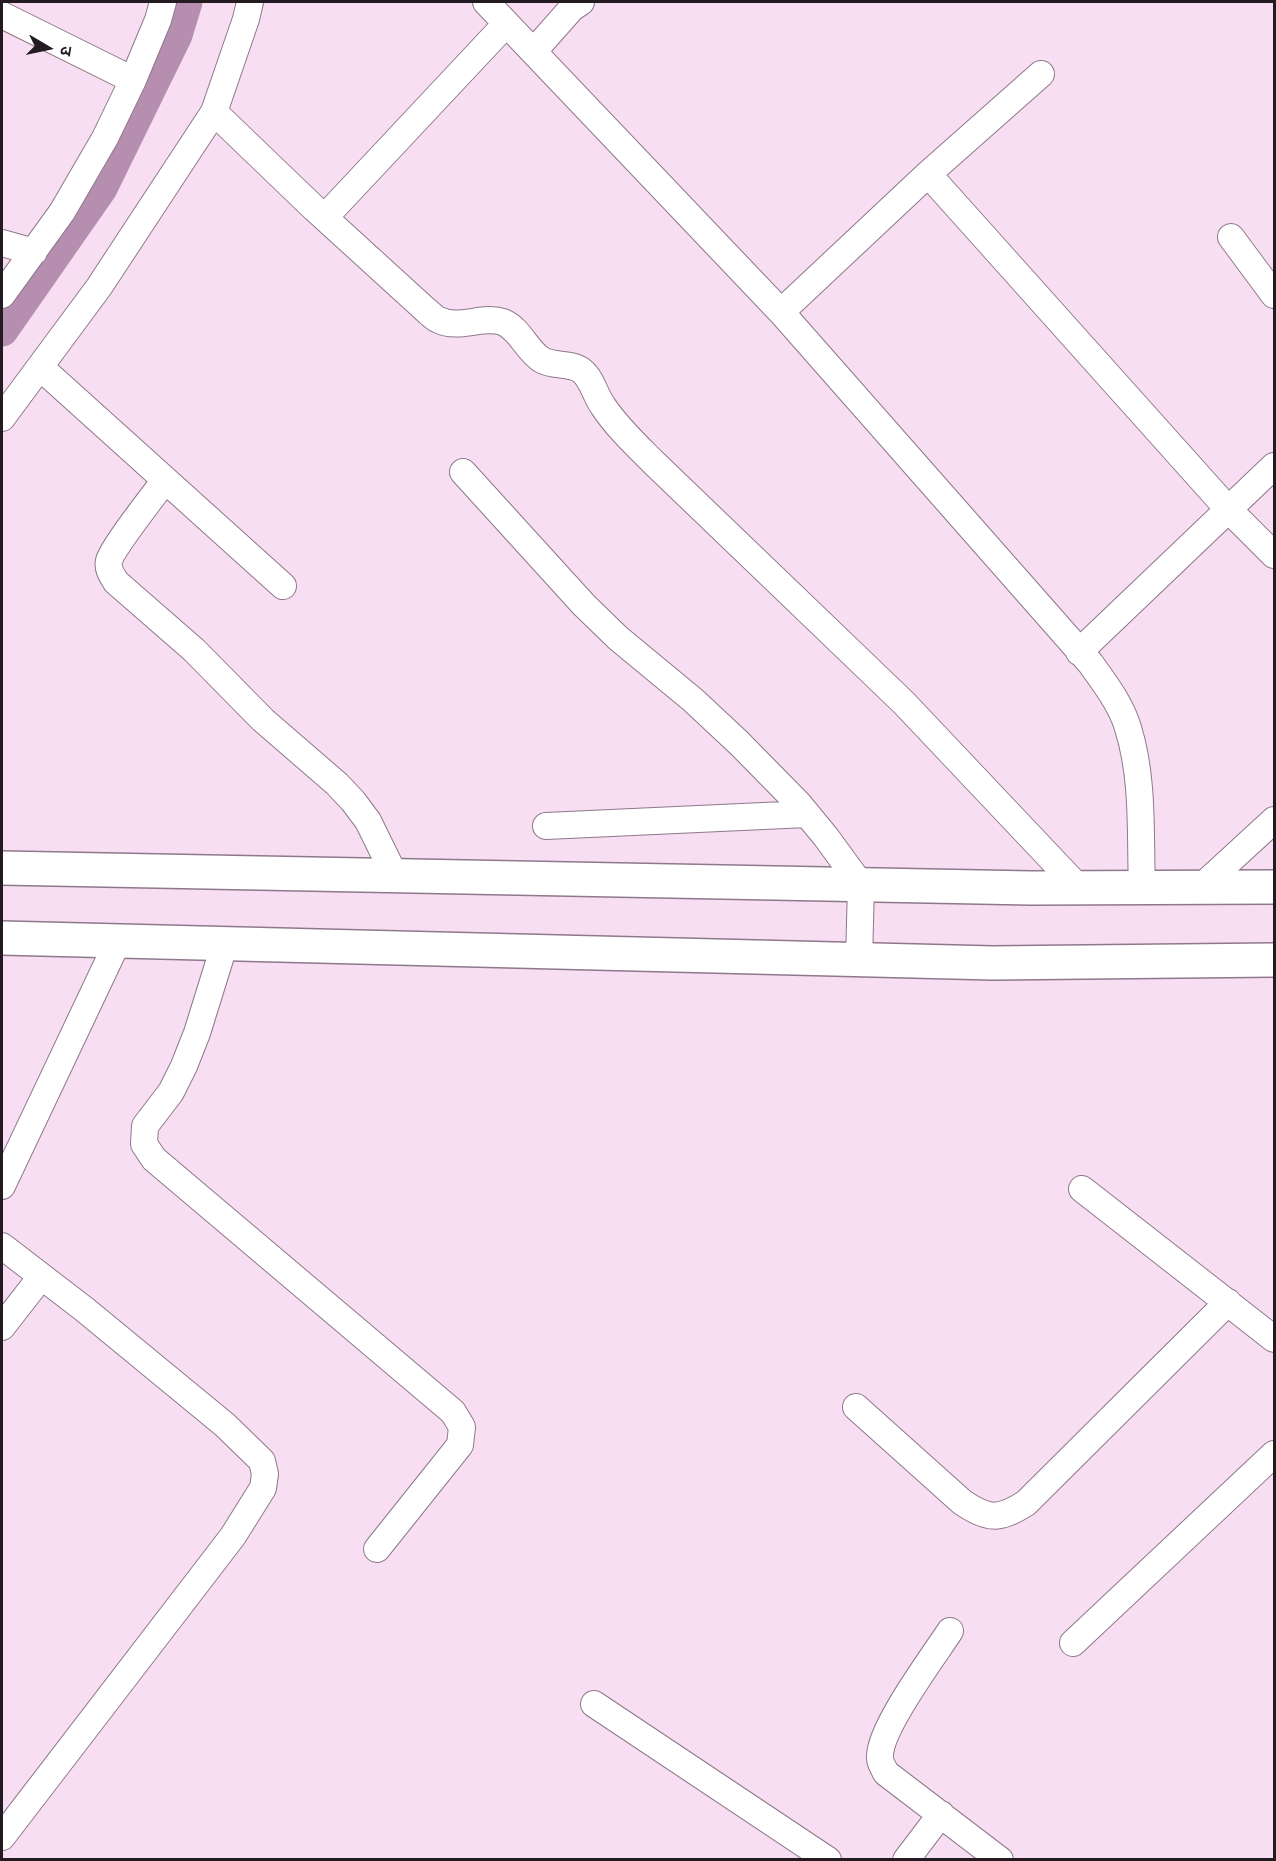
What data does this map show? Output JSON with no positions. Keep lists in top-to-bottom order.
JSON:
{
  "north": "right"
}
